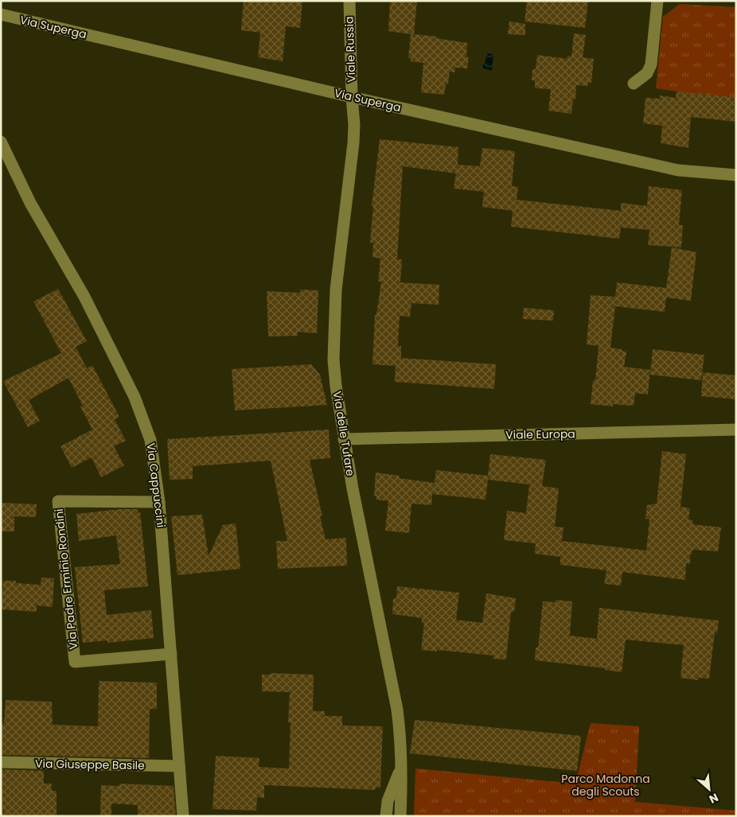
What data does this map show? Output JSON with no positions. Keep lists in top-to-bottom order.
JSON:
{
  "streets": {
    "street": [
      "Via Superga",
      "Viale Russia",
      "Via delle Tufare",
      "Viale Europa",
      "Via Cappuccini",
      "Via Padre Erminio Rondini",
      "Via Giuseppe Basile"
    ]
  },
  "crossings": [
    ["Via Superga", "Viale Russia"],
    ["Via Superga", "Via delle Tufare"],
    ["Viale Russia", "Via delle Tufare"],
    ["Via delle Tufare", "Viale Europa"],
    ["Via Cappuccini", "Via Padre Erminio Rondini"],
    ["Via Cappuccini", "Via Giuseppe Basile"]
  ],
  "parks": ["Parco Madonna degli Scouts"],
  "north": "bottom right"
}
